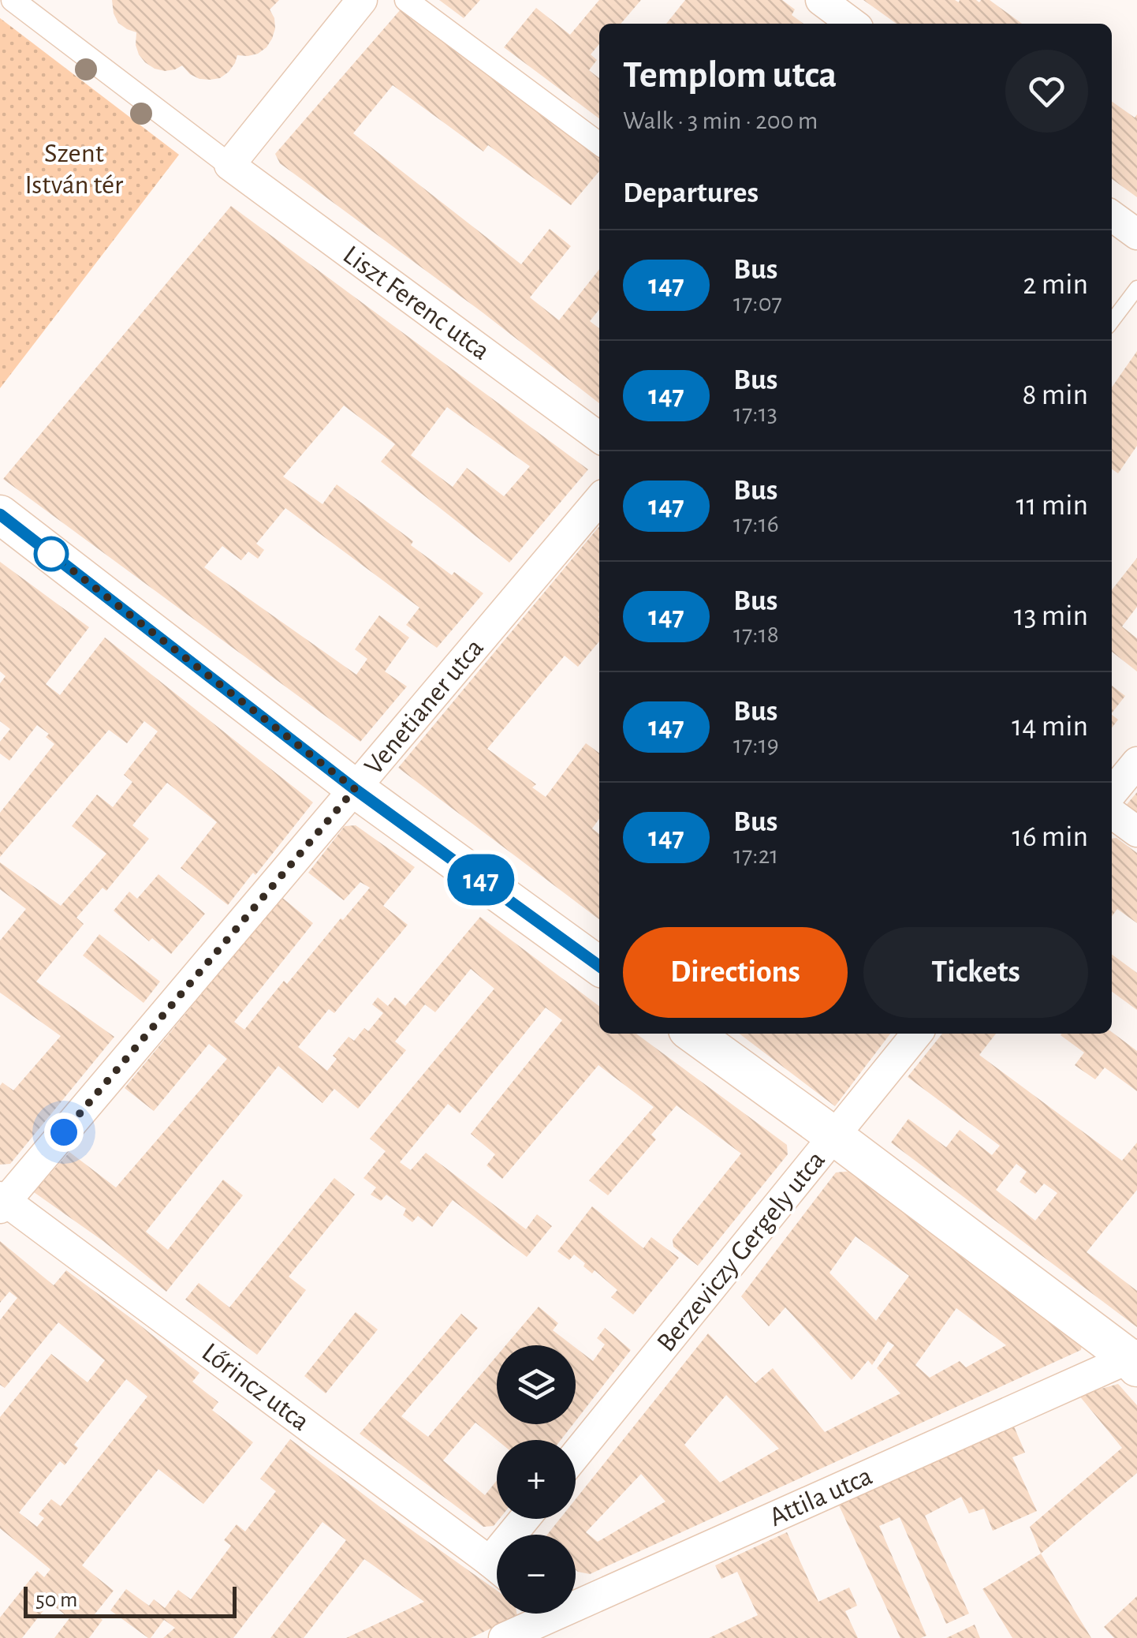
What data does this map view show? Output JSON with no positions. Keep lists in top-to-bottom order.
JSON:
{
  "streets": {
    "street": [
      "Liszt Ferenc utca",
      "Venetianer utca",
      "Berzeviczy Gergely utca",
      "Lőrincz utca",
      "Attila utca"
    ]
  },
  "crossings": [
    ["Venetianer utca", "Lőrincz utca"]
  ],
  "parks": ["Szent István tér"],
  "lines": ["bus line 147"],
  "scale_bar": "50 m",
  "page": {
    "on_map": "147",
    "heading": [
      ["Templom utca", "Walk · 3 min · 200 m"],
      "Departures"
    ],
    "list": [
      {
        "mark": "147",
        "name": "Bus",
        "note": "17:07",
        "value": "2 min"
      },
      {
        "mark": "147",
        "name": "Bus",
        "note": "17:13",
        "value": "8 min"
      },
      {
        "mark": "147",
        "name": "Bus",
        "note": "17:16",
        "value": "11 min"
      },
      {
        "mark": "147",
        "name": "Bus",
        "note": "17:18",
        "value": "13 min"
      },
      {
        "mark": "147",
        "name": "Bus",
        "note": "17:19",
        "value": "14 min"
      },
      {
        "mark": "147",
        "name": "Bus",
        "note": "17:21",
        "value": "16 min"
      }
    ],
    "buttons": ["Directions", "Tickets"],
    "map_buttons": ["+", "−"],
    "scale": "50 m"
  }
}
